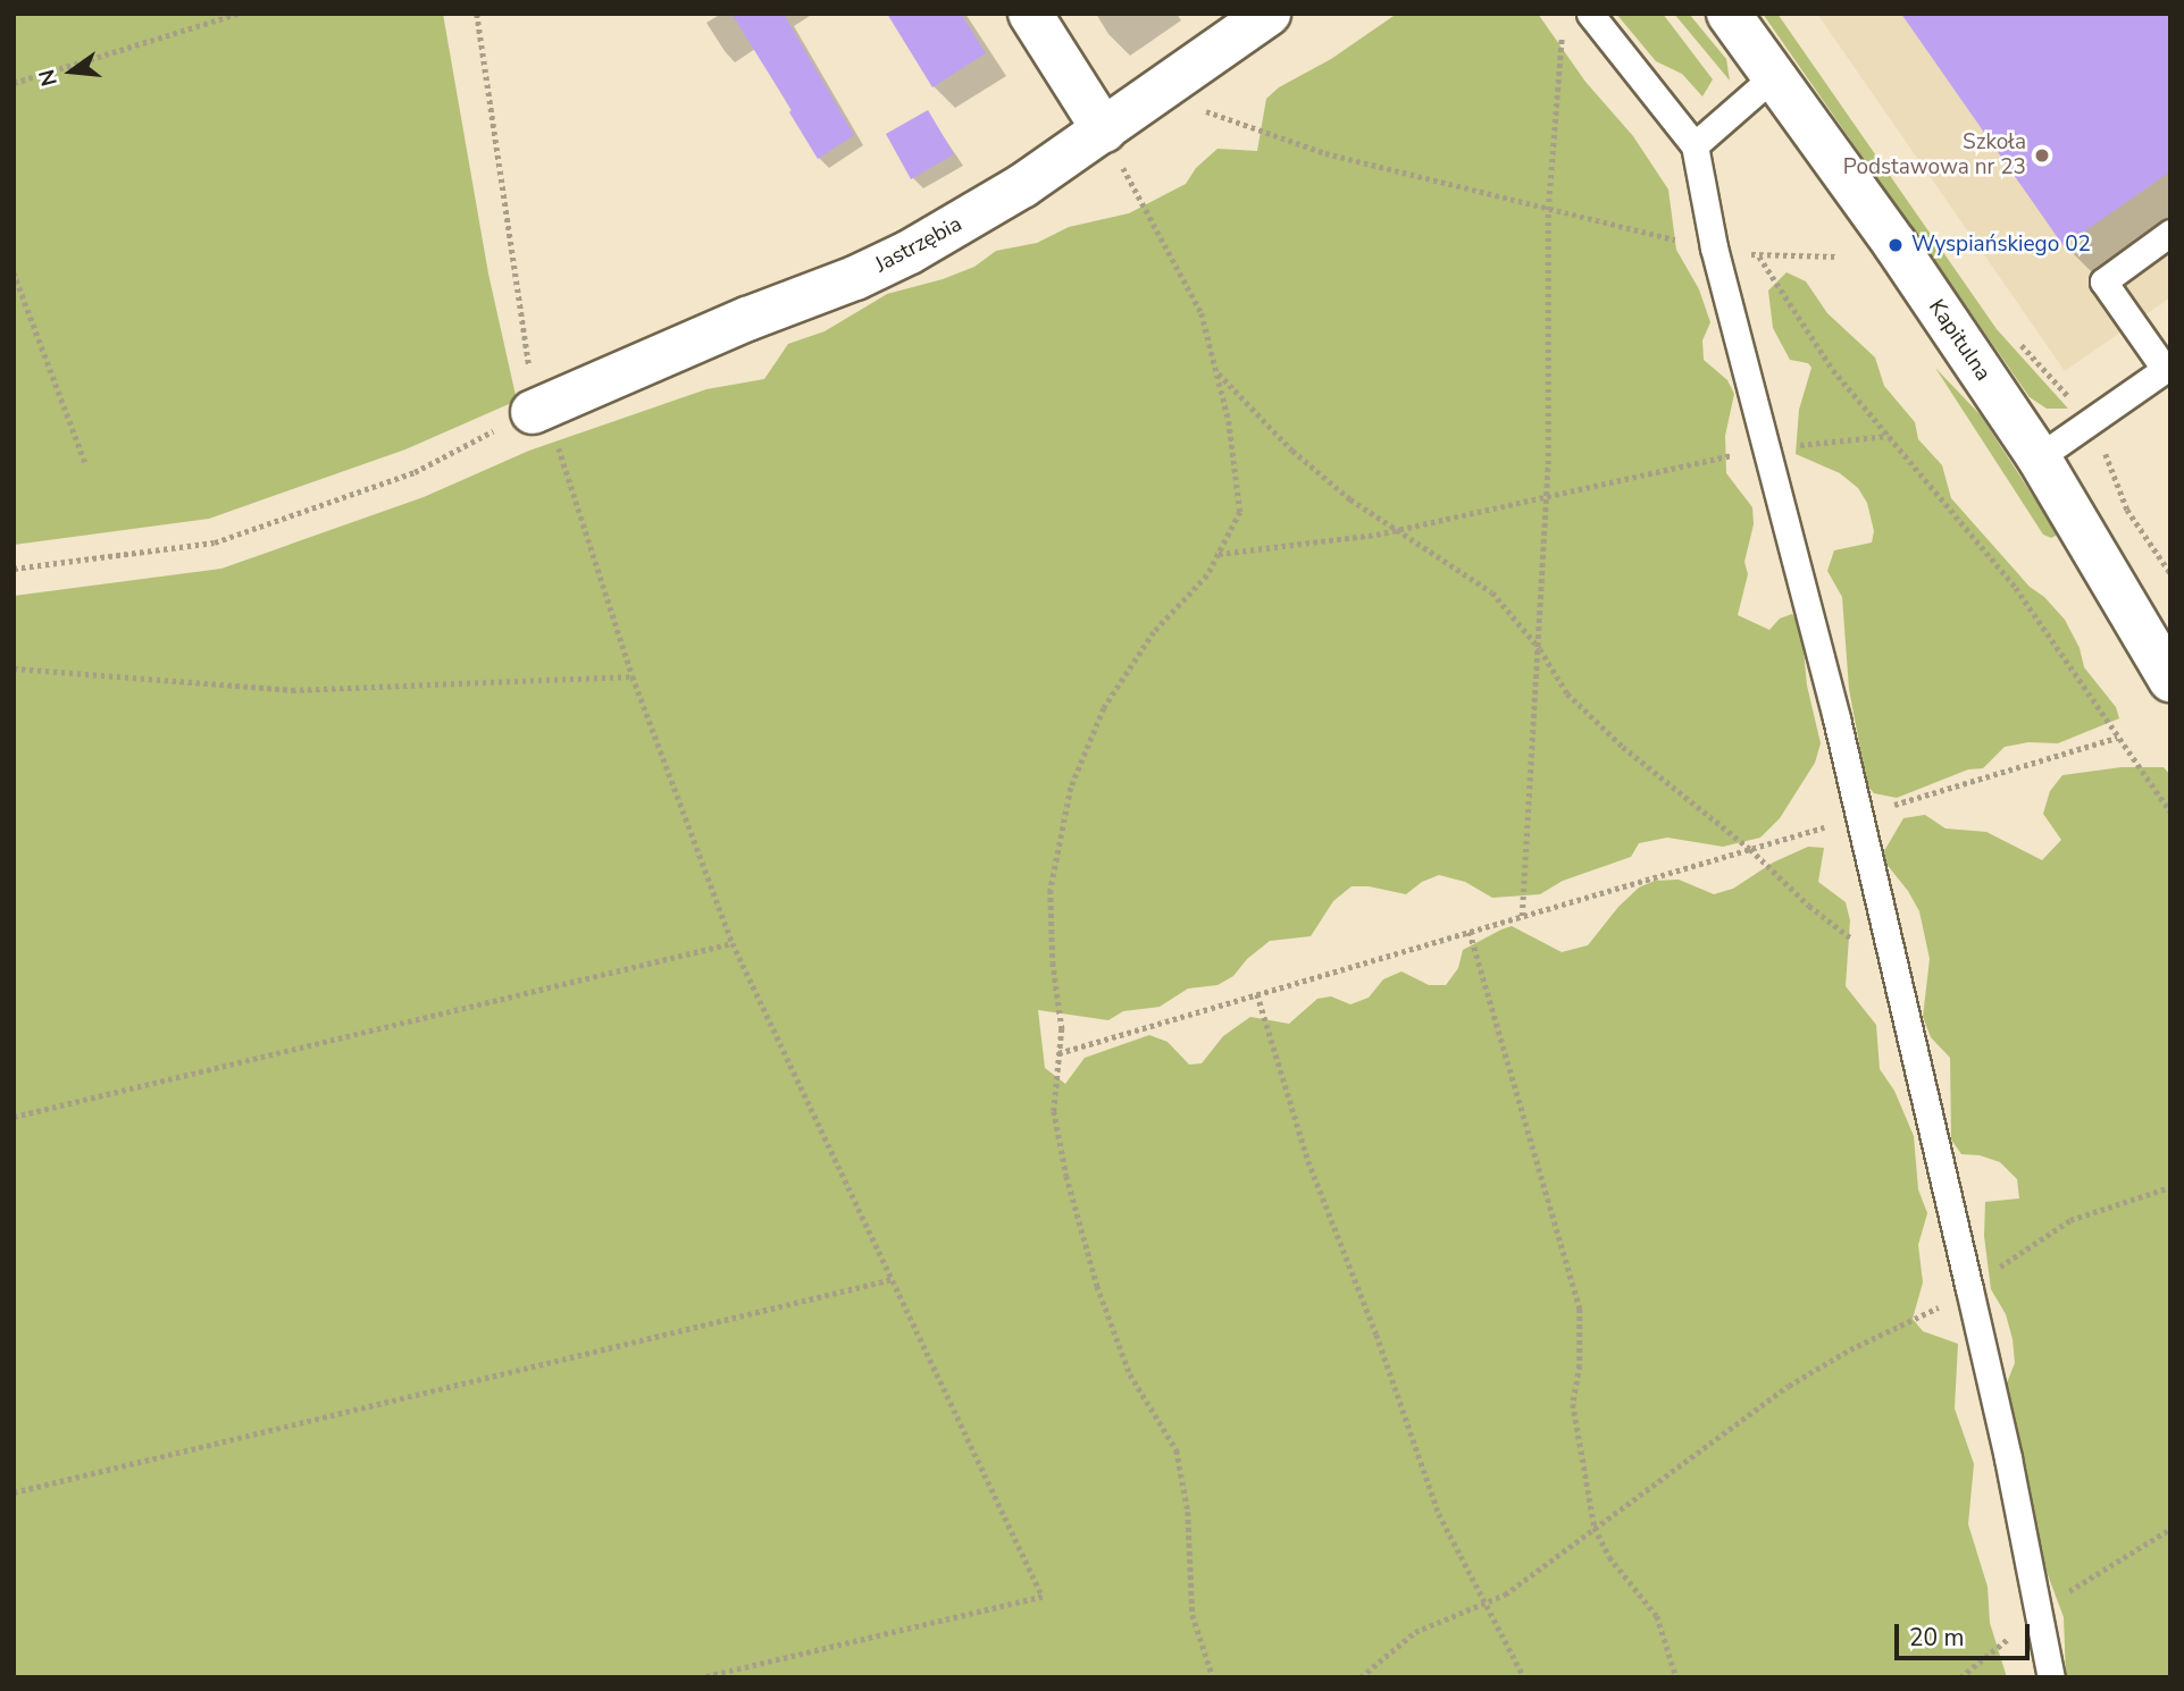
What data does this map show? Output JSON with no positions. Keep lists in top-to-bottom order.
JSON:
{
  "streets": {
    "street": ["Jastrzębia", "Kapitulna"]
  },
  "places": ["Szkoła Podstawowa nr 23", "Wyspiańskiego 02"],
  "scale_bar": "20 m",
  "north": "left"
}
